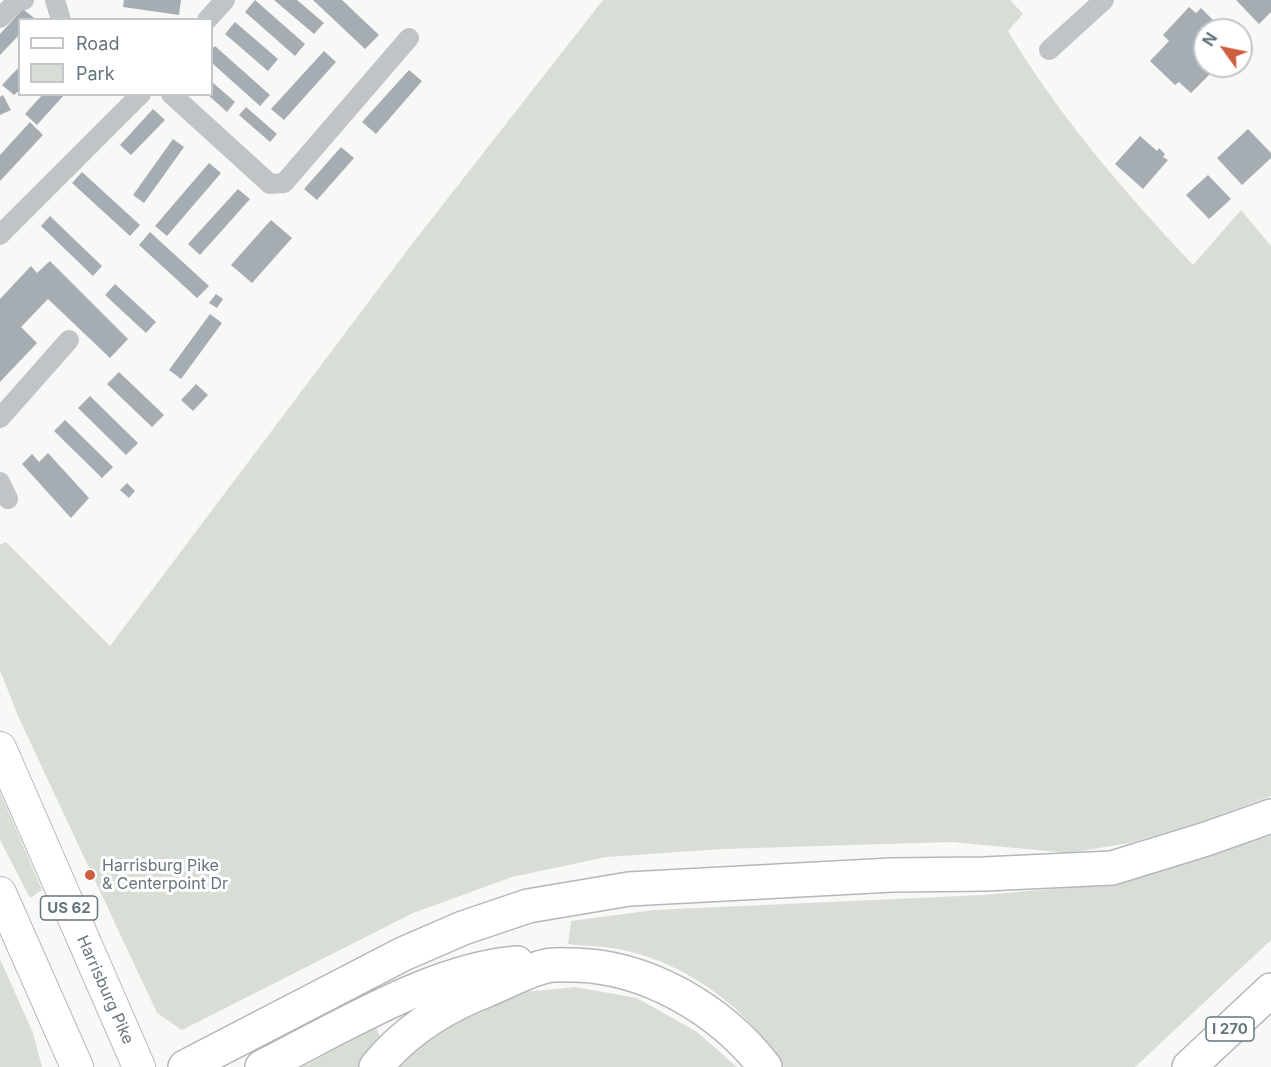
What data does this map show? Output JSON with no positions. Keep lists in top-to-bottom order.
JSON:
{
  "streets": {
    "highway": ["I 270"],
    "main road": ["US 62", "Harrisburg Pike"]
  },
  "places": ["Harrisburg Pike & Centerpoint Dr"],
  "legend": ["Road", "Park"],
  "north": "top left"
}
